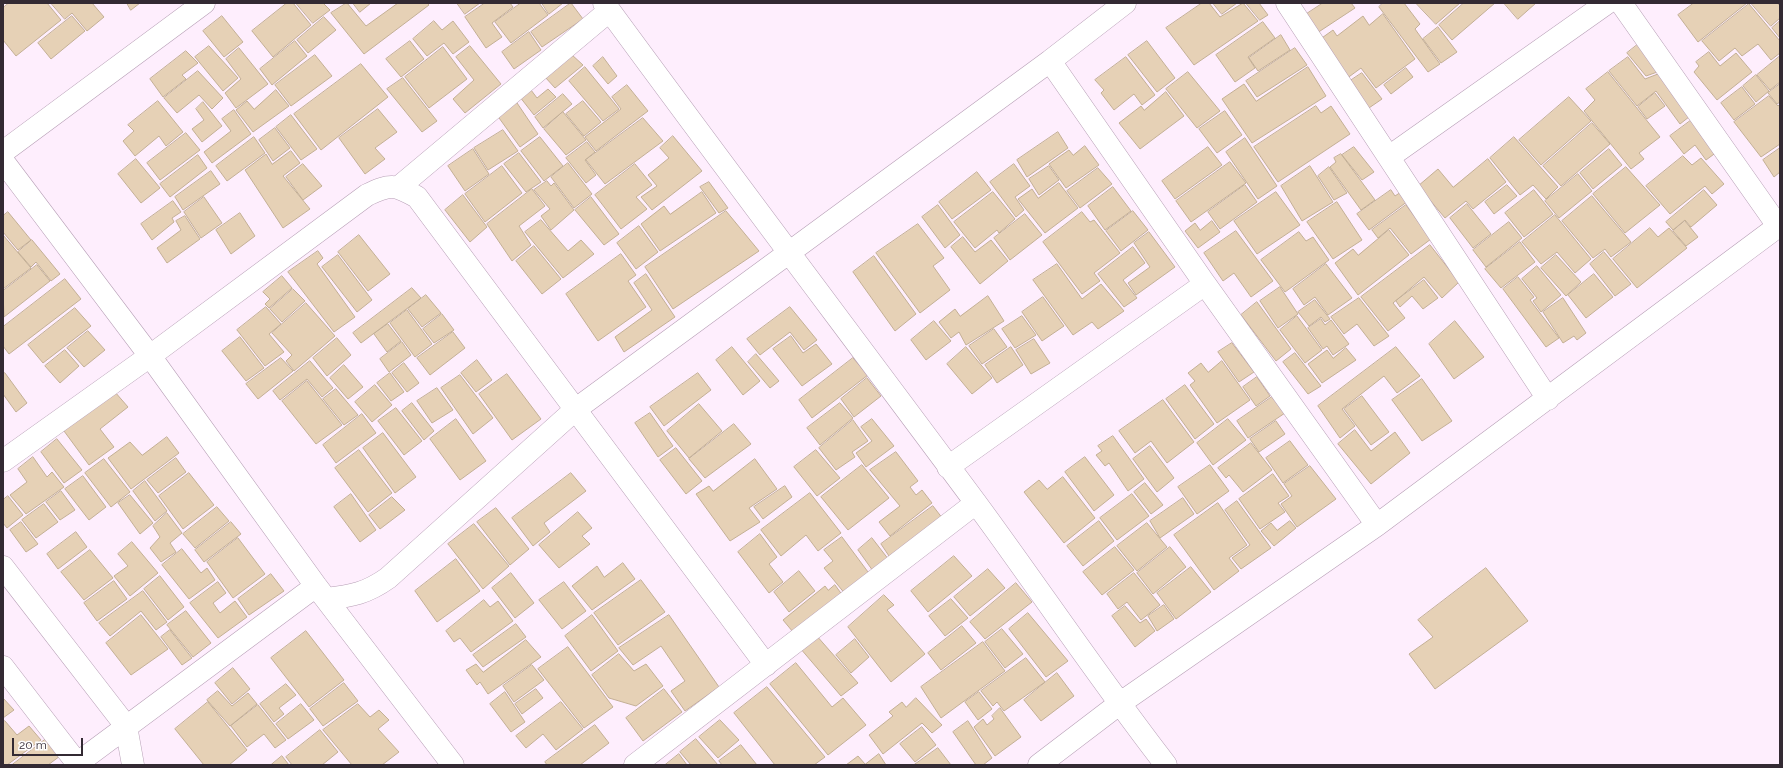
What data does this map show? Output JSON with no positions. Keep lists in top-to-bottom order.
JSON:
{
  "scale_bar": "20 m"
}
